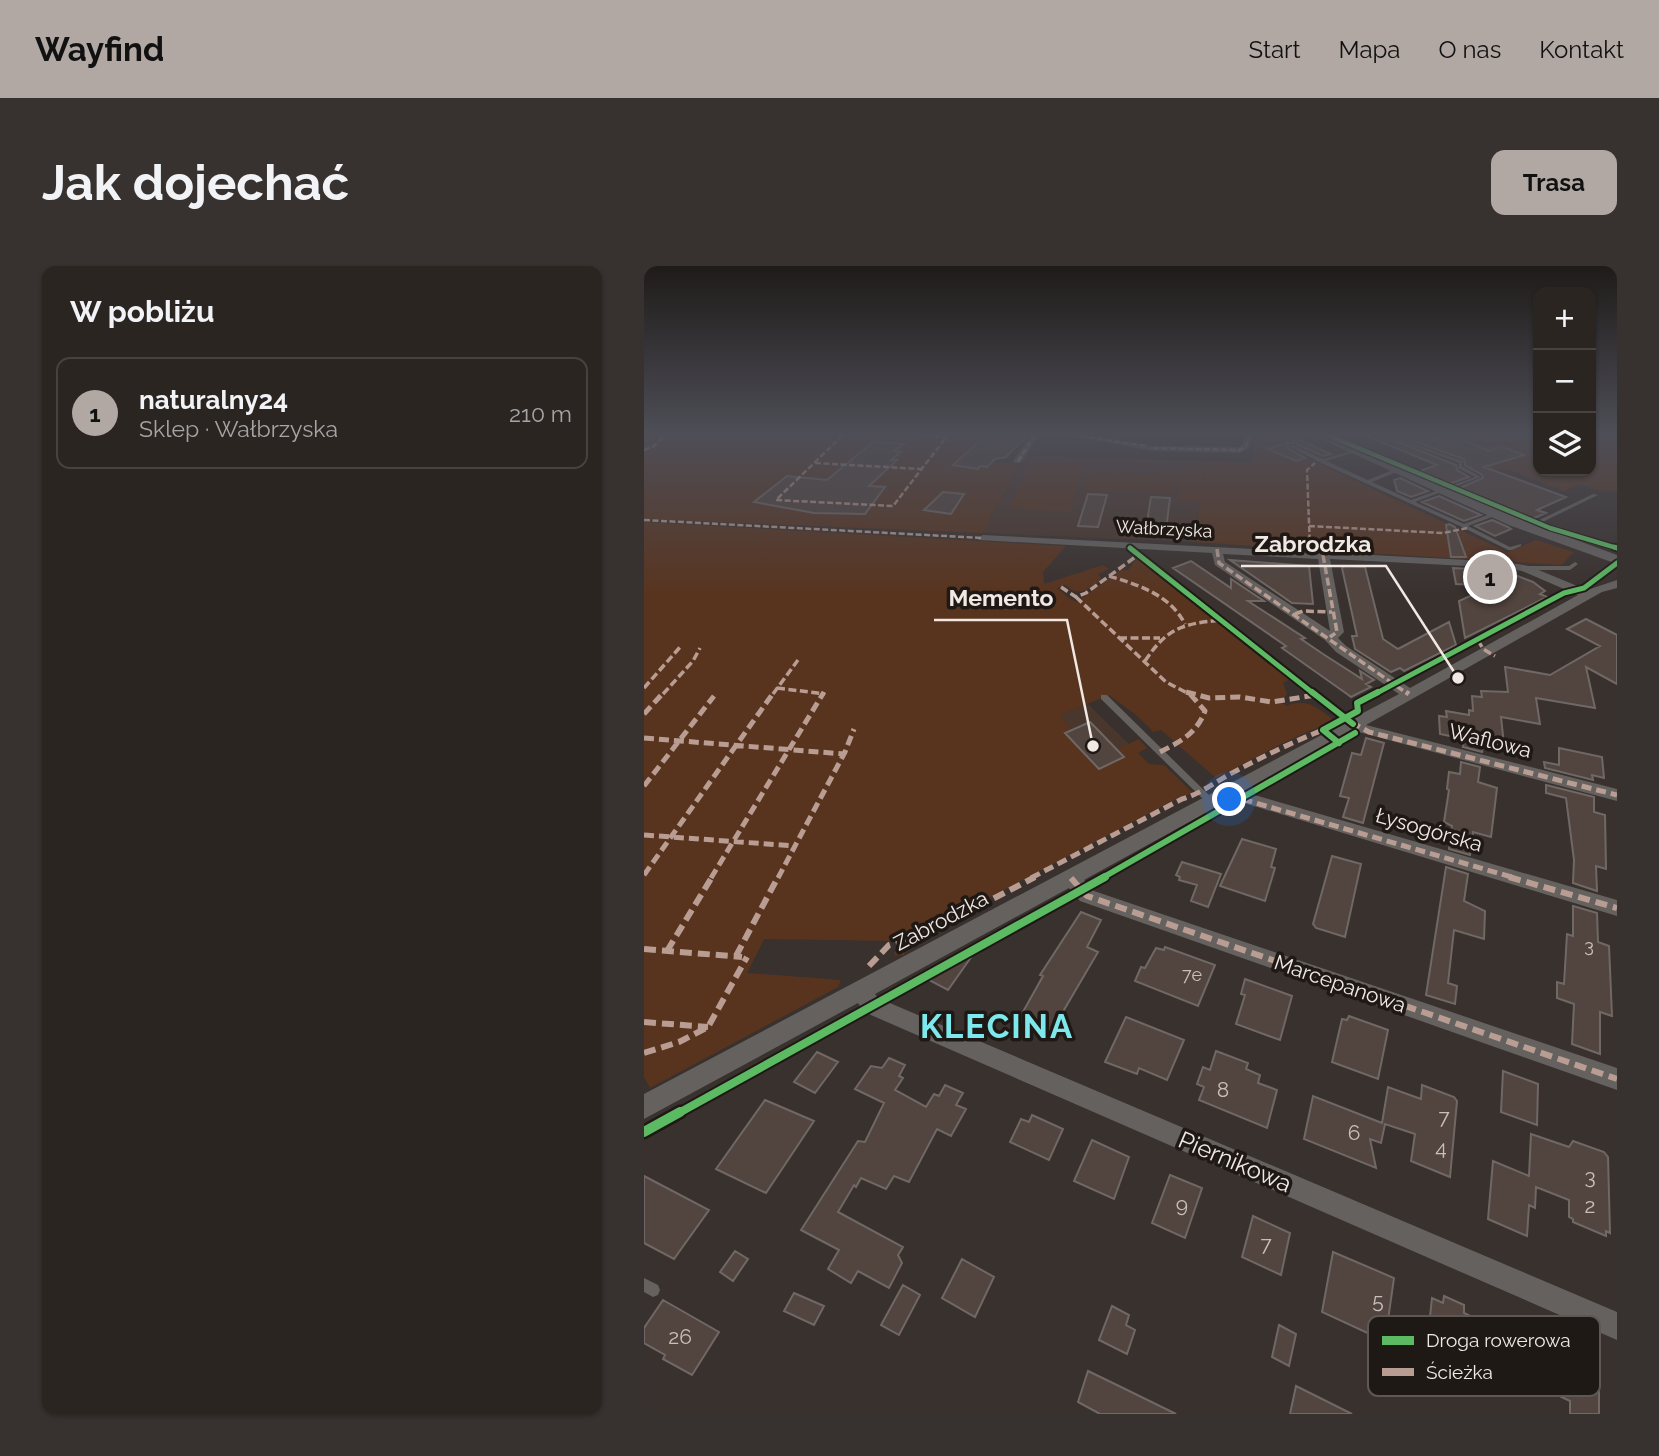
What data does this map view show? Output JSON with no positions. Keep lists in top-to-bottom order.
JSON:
{
  "streets": {
    "street": [
      "Wałbrzyska",
      "Waflowa",
      "Łysogórska",
      "Zabrodzka",
      "Marcepanowa",
      "Piernikowa"
    ]
  },
  "crossings": [
    ["Wałbrzyska", "Zabrodzka"],
    ["Waflowa", "Zabrodzka"],
    ["Łysogórska", "Zabrodzka"],
    ["Zabrodzka", "Marcepanowa"],
    ["Zabrodzka", "Piernikowa"]
  ],
  "districts": ["KLECINA"],
  "places": ["Zabrodzka", "Memento"],
  "house_numbers": [
    "3",
    "7e",
    "8",
    "7",
    "6",
    "4",
    "3",
    "9",
    "2",
    "7",
    "5",
    "26"
  ],
  "legend": ["Droga rowerowa", "Ścieżka"],
  "page": {
    "header": "Wayfind",
    "nav": [
      "Start",
      "Mapa",
      "O nas",
      "Kontakt"
    ],
    "buttons": "Trasa",
    "title": "Jak dojechać",
    "heading": "W pobliżu",
    "map_buttons": ["+", "−"],
    "list": [
      {
        "mark": "1",
        "name": "naturalny24",
        "note": "Sklep · Wałbrzyska",
        "value": "210 m"
      }
    ],
    "pins": "1"
  }
}
